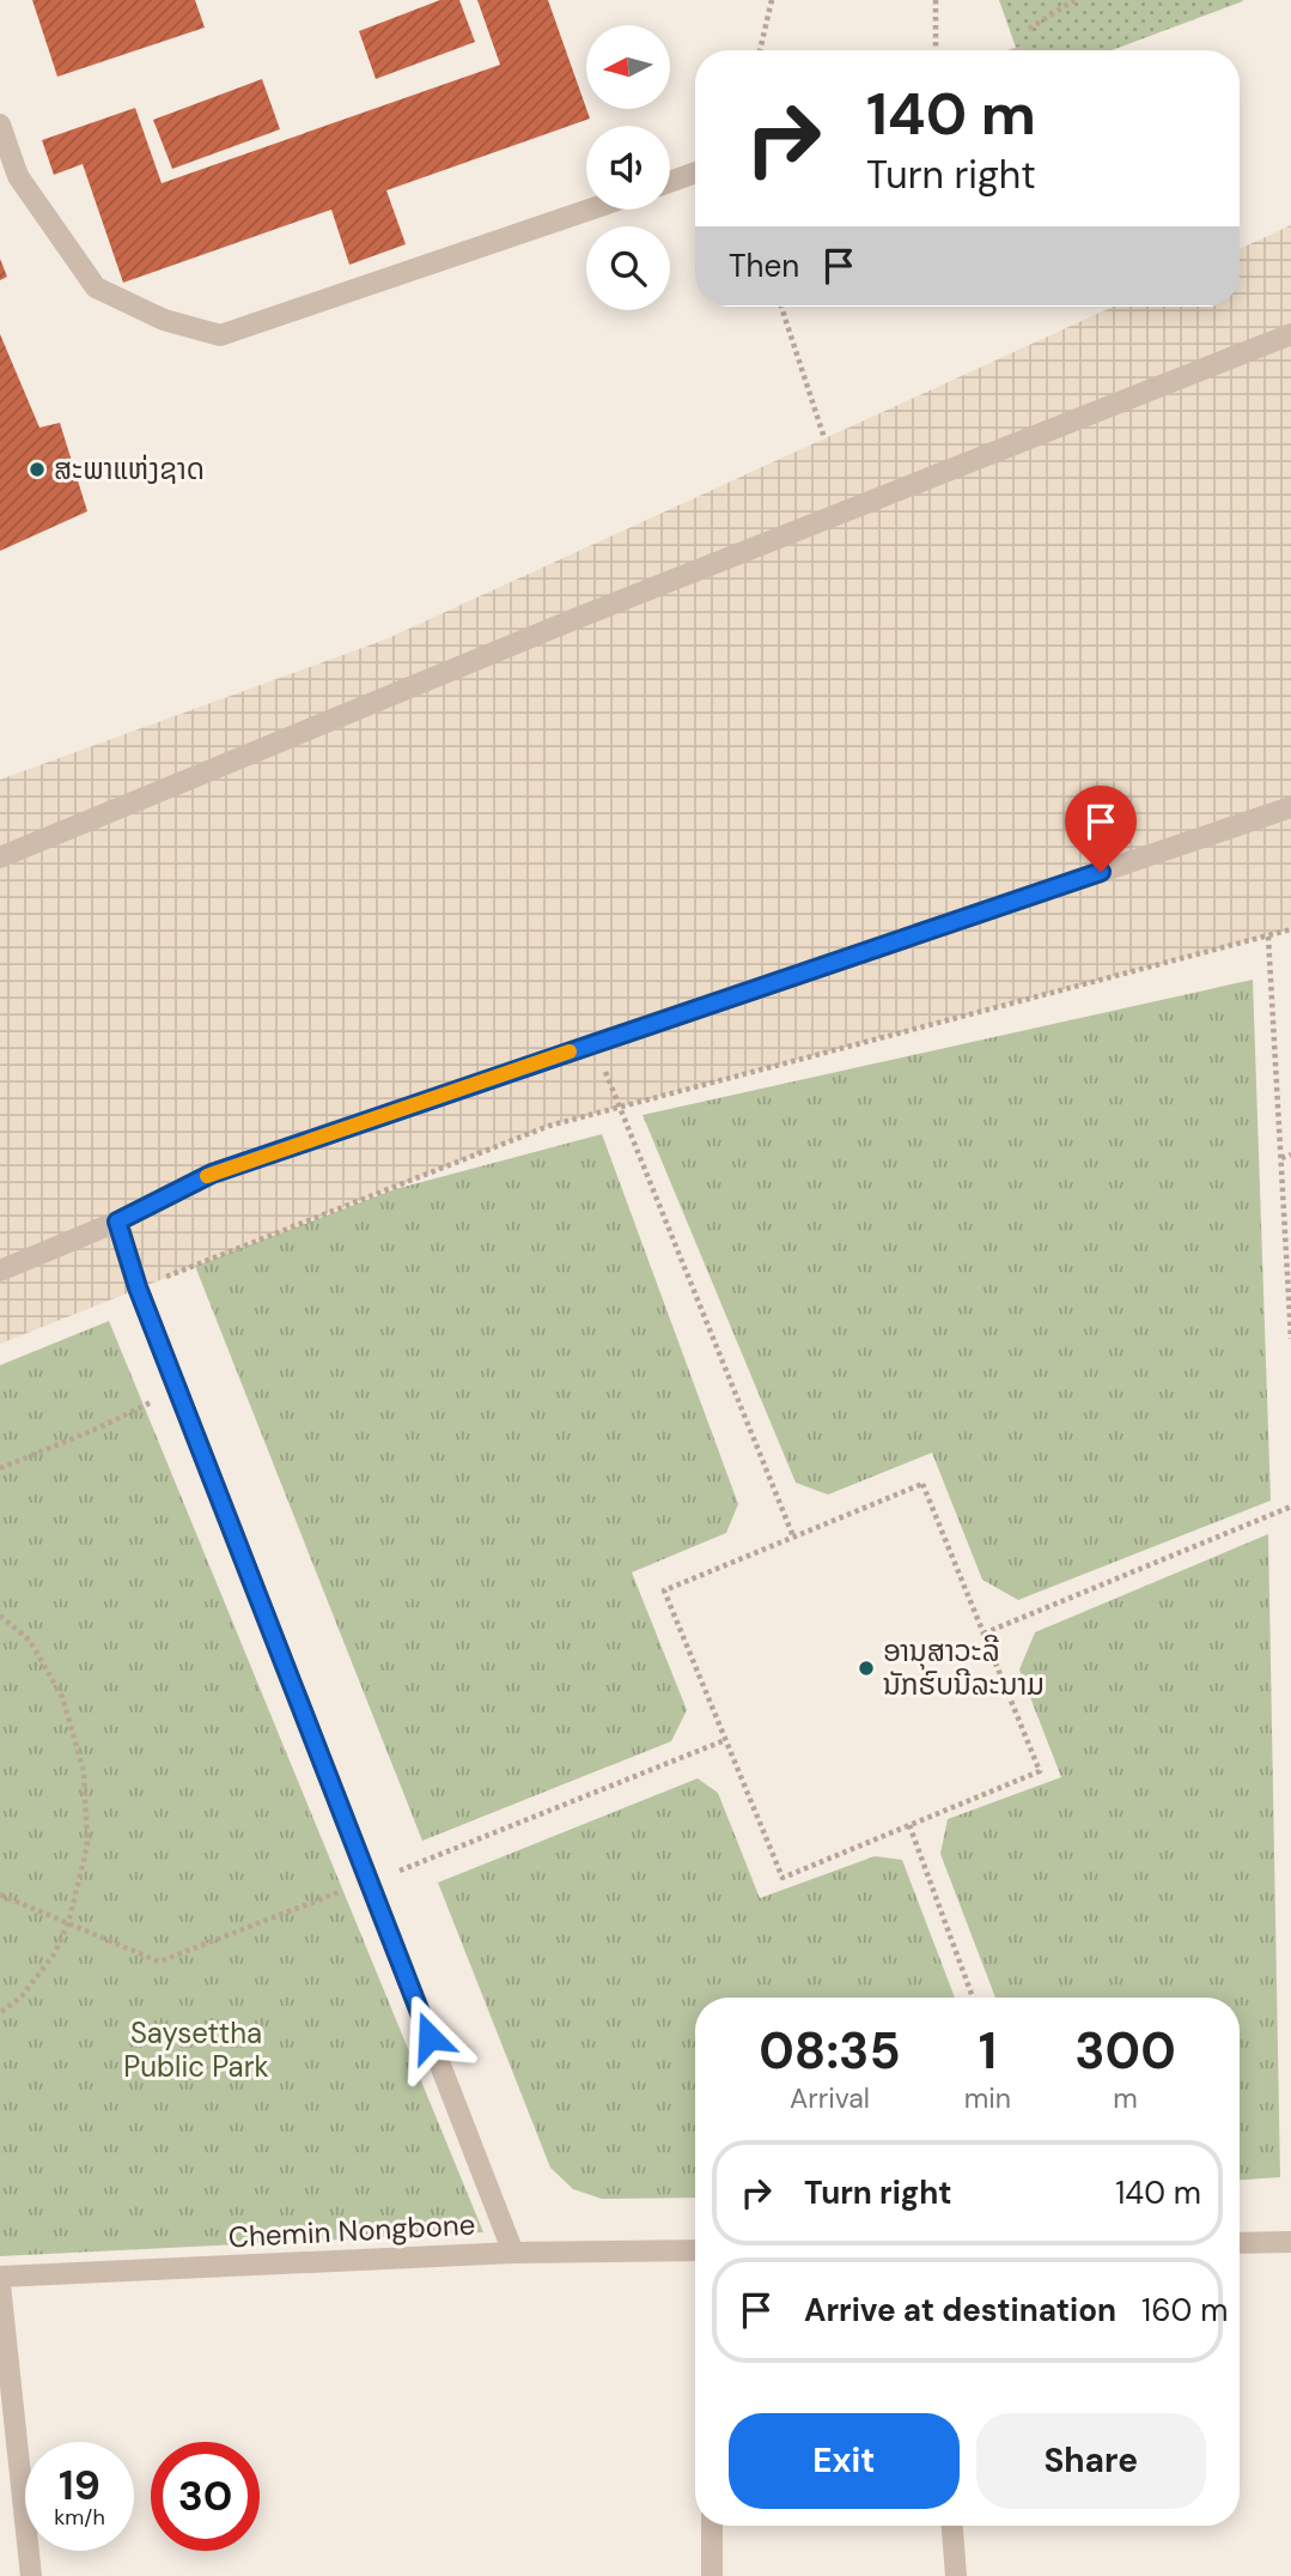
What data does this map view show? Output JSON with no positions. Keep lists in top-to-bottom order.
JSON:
{
  "streets": {
    "street": ["Chemin Nongbone"]
  },
  "parks": ["Saysettha Public Park"],
  "places": ["ສະພາແຫ່ງຊາດ", "ອານຸສາວະລີ ນັກຮົບນີລະນາມ"],
  "north": "left",
  "page": {
    "turn": ["140 m", "Turn right"],
    "then": "Then",
    "eta": [
      "08:35",
      "Arrival",
      "1",
      "min",
      "300",
      "m"
    ],
    "list": [
      {
        "name": "Turn right",
        "value": "140 m"
      },
      {
        "name": "Arrive at destination",
        "value": "160 m"
      }
    ],
    "buttons": ["Exit", "Share"],
    "speed": "19 km/h",
    "limit": "30"
  }
}
